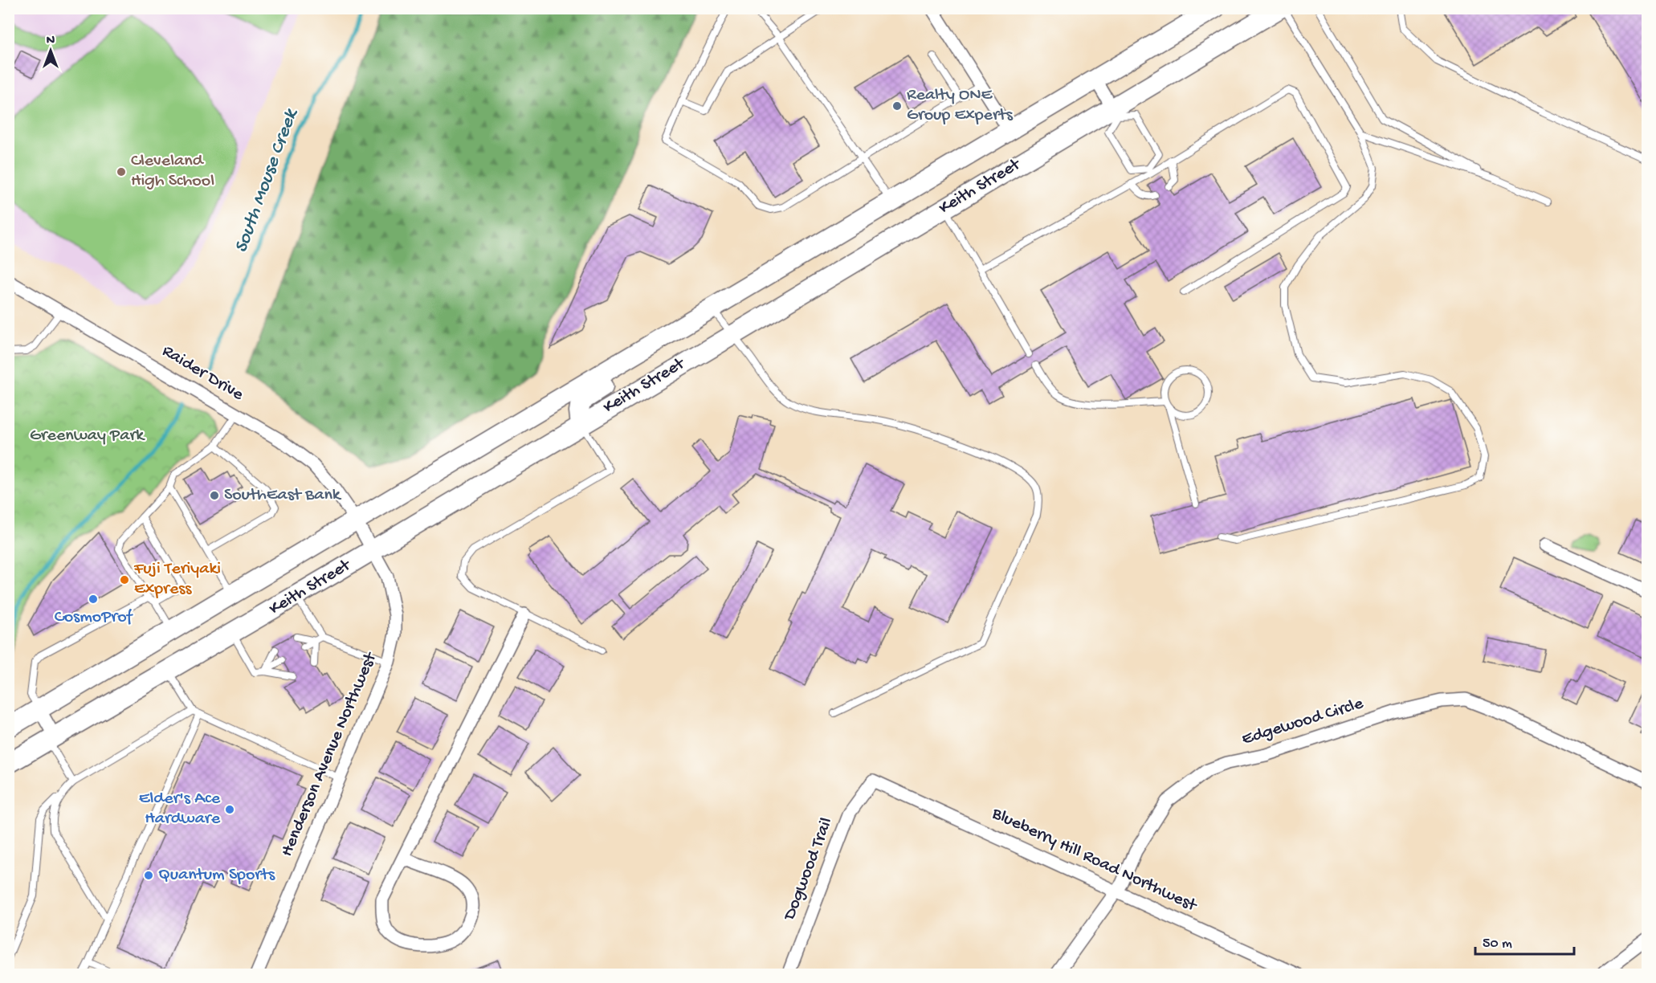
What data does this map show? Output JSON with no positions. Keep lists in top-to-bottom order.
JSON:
{
  "streets": {
    "main road": ["Keith Street"],
    "street": [
      "Raider Drive",
      "Edgewood Circle",
      "Henderson Avenue Northwest",
      "Blueberry Hill Road Northwest",
      "Dogwood Trail"
    ]
  },
  "crossings": [
    ["Keith Street", "Raider Drive"],
    ["Keith Street", "Henderson Avenue Northwest"],
    ["Raider Drive", "Henderson Avenue Northwest"],
    ["Edgewood Circle", "Blueberry Hill Road Northwest"],
    ["Blueberry Hill Road Northwest", "Dogwood Trail"]
  ],
  "water": ["South Mouse Creek"],
  "parks": ["Greenway Park"],
  "places": [
    "Realty ONE Group Experts",
    "Cleveland High School",
    "SouthEast Bank",
    "Fuji Teriyaki Express",
    "CosmoProf",
    "Elder's Ace Hardware",
    "Quantum Sports"
  ],
  "scale_bar": "50 m",
  "north": "top"
}
